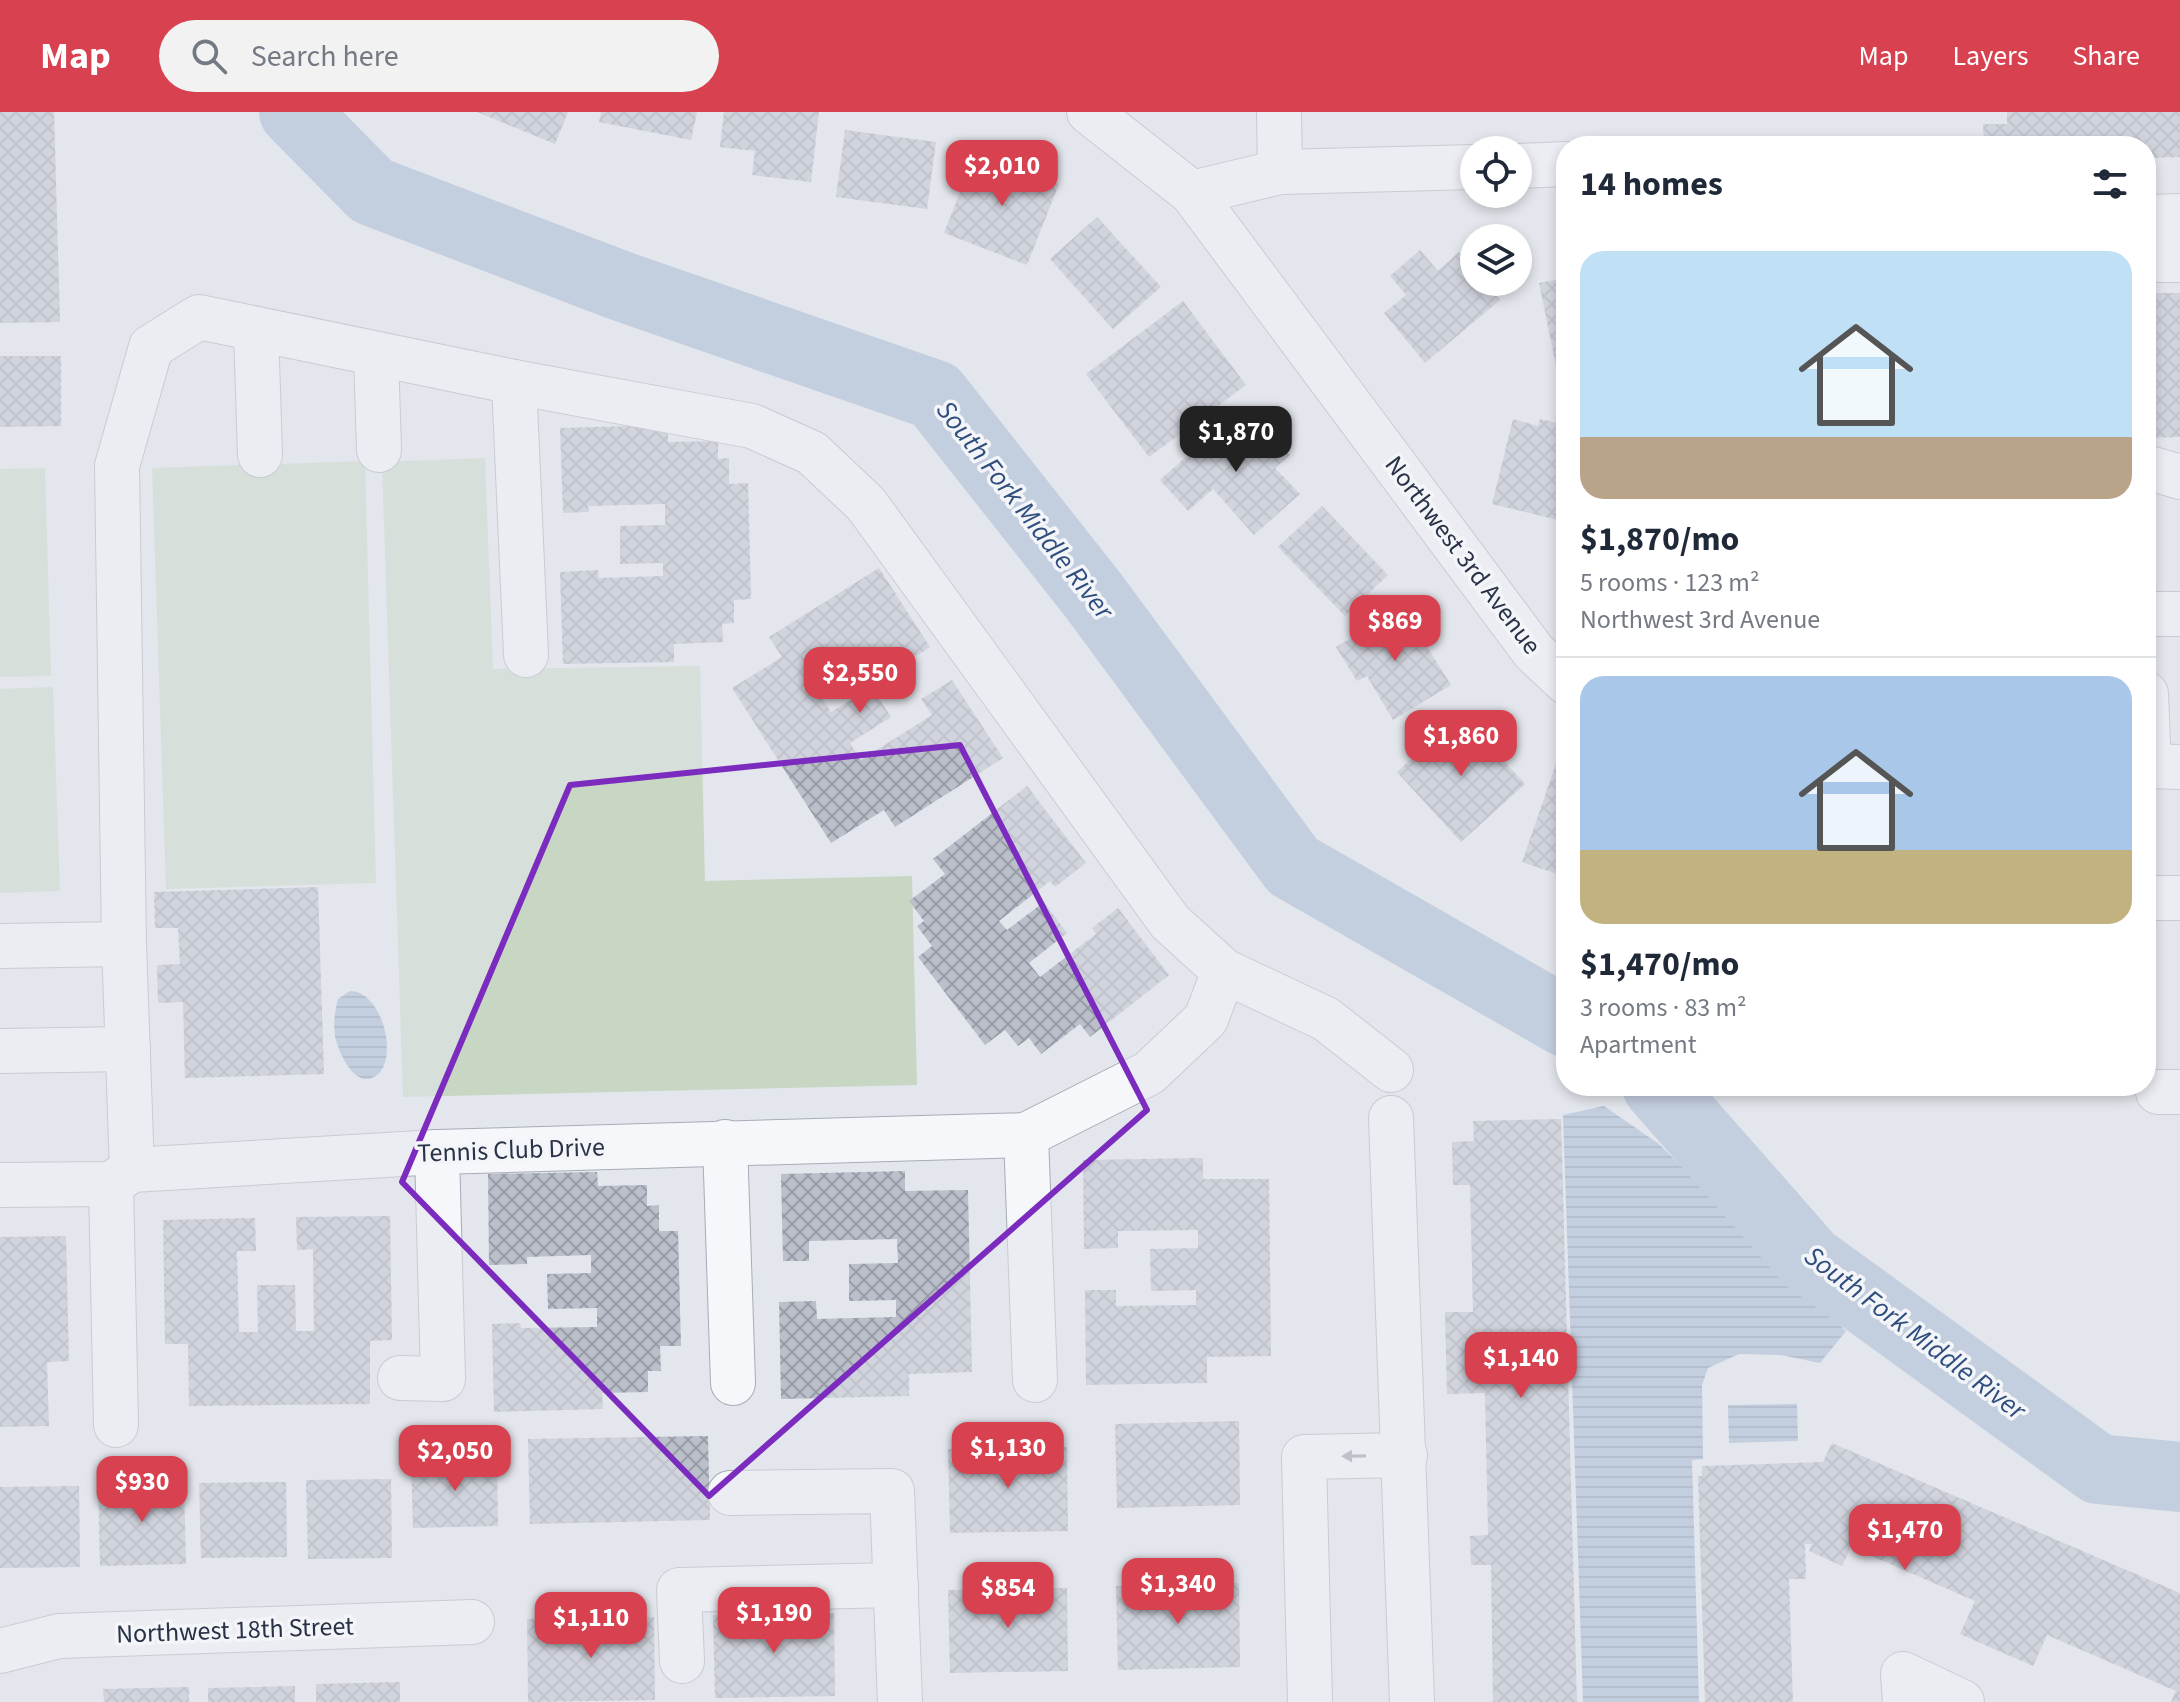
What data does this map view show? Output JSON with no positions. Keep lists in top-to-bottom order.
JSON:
{
  "streets": {
    "street": ["Northwest 3rd Avenue", "Tennis Club Drive", "Northwest 18th Street"]
  },
  "water": ["South Fork Middle River"],
  "page": {
    "header": "Map",
    "search": "Search here",
    "nav": ["Map", "Layers", "Share"],
    "heading": "14 homes",
    "price": [
      "$2,010",
      "$1,870",
      "$869",
      "$2,550",
      "$1,860",
      "$1,140",
      "$1,130",
      "$2,050",
      "$930",
      "$1,470",
      "$1,340",
      "$854",
      "$1,190",
      "$1,110"
    ],
    "list": [
      {
        "name": "$1,870/mo",
        "note": "5 rooms · 123 m² · Northwest 3rd Avenue"
      },
      {
        "name": "$1,470/mo",
        "note": "3 rooms · 83 m² · Apartment"
      }
    ]
  }
}
